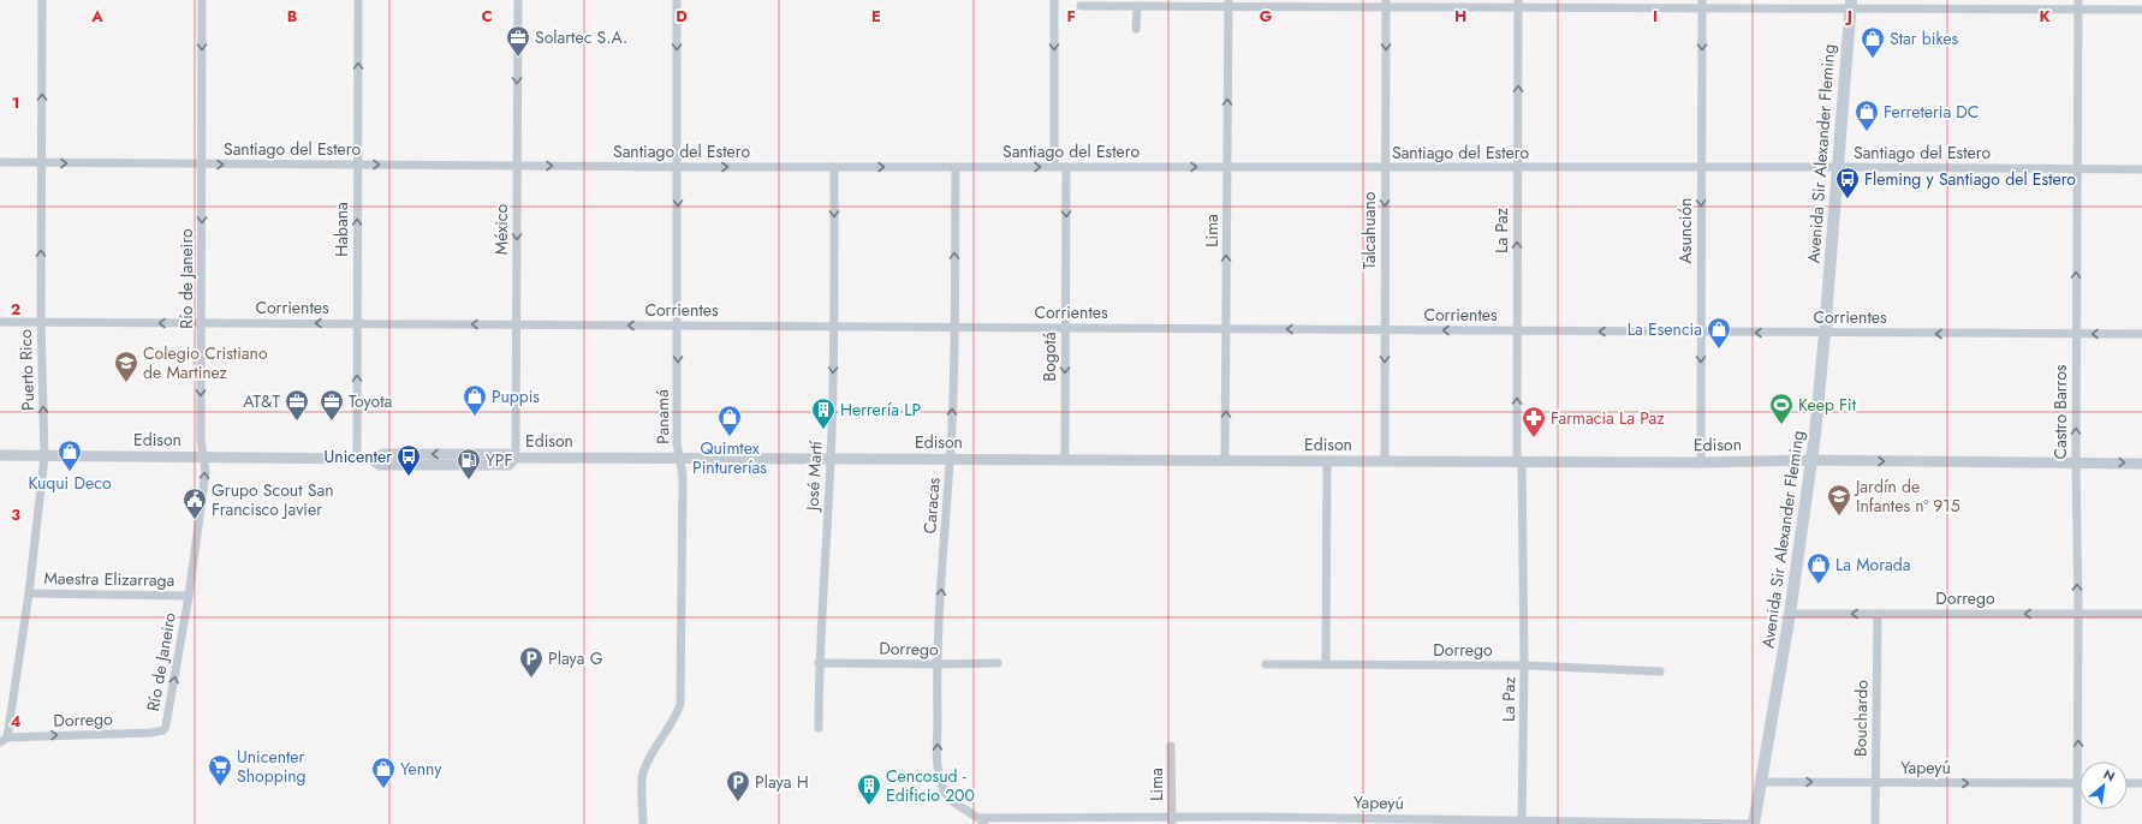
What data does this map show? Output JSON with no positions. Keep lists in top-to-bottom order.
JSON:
{
  "streets": {
    "main road": ["Avenida Sir Alexander Fleming"],
    "street": [
      "Santiago del Estero",
      "Habana",
      "México",
      "Lima",
      "Talcahuano",
      "La Paz",
      "Asunción",
      "Río de Janeiro",
      "Corrientes",
      "Bogotá",
      "Puerto Rico",
      "Castro Barros",
      "Panamá",
      "Edison",
      "José Martí",
      "Caracas",
      "Maestra Elizarraga",
      "Dorrego",
      "Bouchardo",
      "Yapeyú"
    ]
  },
  "crossings": [
    ["Santiago del Estero", "Avenida Sir Alexander Fleming"],
    ["Santiago del Estero", "Habana"],
    ["Santiago del Estero", "México"],
    ["Santiago del Estero", "Lima"],
    ["Santiago del Estero", "Talcahuano"],
    ["Santiago del Estero", "La Paz"],
    ["Santiago del Estero", "Asunción"],
    ["Santiago del Estero", "Río de Janeiro"],
    ["Santiago del Estero", "Bogotá"],
    ["Santiago del Estero", "Puerto Rico"],
    ["Santiago del Estero", "Castro Barros"],
    ["Santiago del Estero", "Panamá"],
    ["Santiago del Estero", "José Martí"],
    ["Santiago del Estero", "Caracas"],
    ["Avenida Sir Alexander Fleming", "Corrientes"],
    ["Avenida Sir Alexander Fleming", "Edison"],
    ["Avenida Sir Alexander Fleming", "Dorrego"],
    ["Avenida Sir Alexander Fleming", "Yapeyú"],
    ["Habana", "Corrientes"],
    ["Habana", "Edison"],
    ["México", "Corrientes"],
    ["México", "Edison"],
    ["Lima", "Corrientes"],
    ["Lima", "Edison"],
    ["Lima", "Yapeyú"],
    ["Talcahuano", "Corrientes"],
    ["Talcahuano", "Edison"],
    ["La Paz", "Corrientes"],
    ["La Paz", "Edison"],
    ["La Paz", "Dorrego"],
    ["La Paz", "Yapeyú"],
    ["Asunción", "Corrientes"],
    ["Asunción", "Edison"],
    ["Río de Janeiro", "Corrientes"],
    ["Río de Janeiro", "Edison"],
    ["Río de Janeiro", "Maestra Elizarraga"],
    ["Río de Janeiro", "Dorrego"],
    ["Corrientes", "Bogotá"],
    ["Corrientes", "Puerto Rico"],
    ["Corrientes", "Castro Barros"],
    ["Corrientes", "Panamá"],
    ["Corrientes", "José Martí"],
    ["Corrientes", "Caracas"],
    ["Bogotá", "Edison"],
    ["Puerto Rico", "Edison"],
    ["Puerto Rico", "Maestra Elizarraga"],
    ["Puerto Rico", "Dorrego"],
    ["Castro Barros", "Edison"],
    ["Castro Barros", "Dorrego"],
    ["Castro Barros", "Yapeyú"],
    ["Panamá", "Edison"],
    ["Edison", "José Martí"],
    ["Edison", "Caracas"],
    ["José Martí", "Dorrego"],
    ["Caracas", "Dorrego"],
    ["Caracas", "Yapeyú"],
    ["Dorrego", "Bouchardo"],
    ["Bouchardo", "Yapeyú"]
  ],
  "one_way": [
    "Santiago del Estero",
    "Habana",
    "México",
    "Lima",
    "Talcahuano",
    "La Paz",
    "Asunción",
    "Corrientes",
    "Bogotá",
    "Puerto Rico",
    "Castro Barros",
    "Panamá",
    "José Martí",
    "Caracas"
  ],
  "places": {
    "office": ["Solartec S.A.", "AT&T", "Toyota"],
    "shop": [
      "Star bikes",
      "Ferreteria DC",
      "La Esencia",
      "Puppis",
      "Quimtex Pinturerías",
      "Kuqui Deco",
      "La Morada",
      "Yenny"
    ],
    "bus stop": ["Fleming y Santiago del Estero", "Unicenter"],
    "school or university": ["Colegio Cristiano de Martinez", "Jardín de Infantes nº 915"],
    "sports": ["Keep Fit"],
    "building": ["Herrería LP", "Cencosud - Edificio 200"],
    "pharmacy": ["Farmacia La Paz"],
    "fuel station": ["YPF"],
    "public building": ["Grupo Scout San Francisco Javier"],
    "parking": ["Playa G", "Playa H"],
    "supermarket": ["Unicenter Shopping"]
  },
  "north": "top right",
  "grid": {
    "columns": [
      "A",
      "B",
      "C",
      "D",
      "E",
      "F",
      "G",
      "H",
      "I",
      "J",
      "K"
    ],
    "rows": [
      "1",
      "2",
      "3",
      "4"
    ]
  }
}
